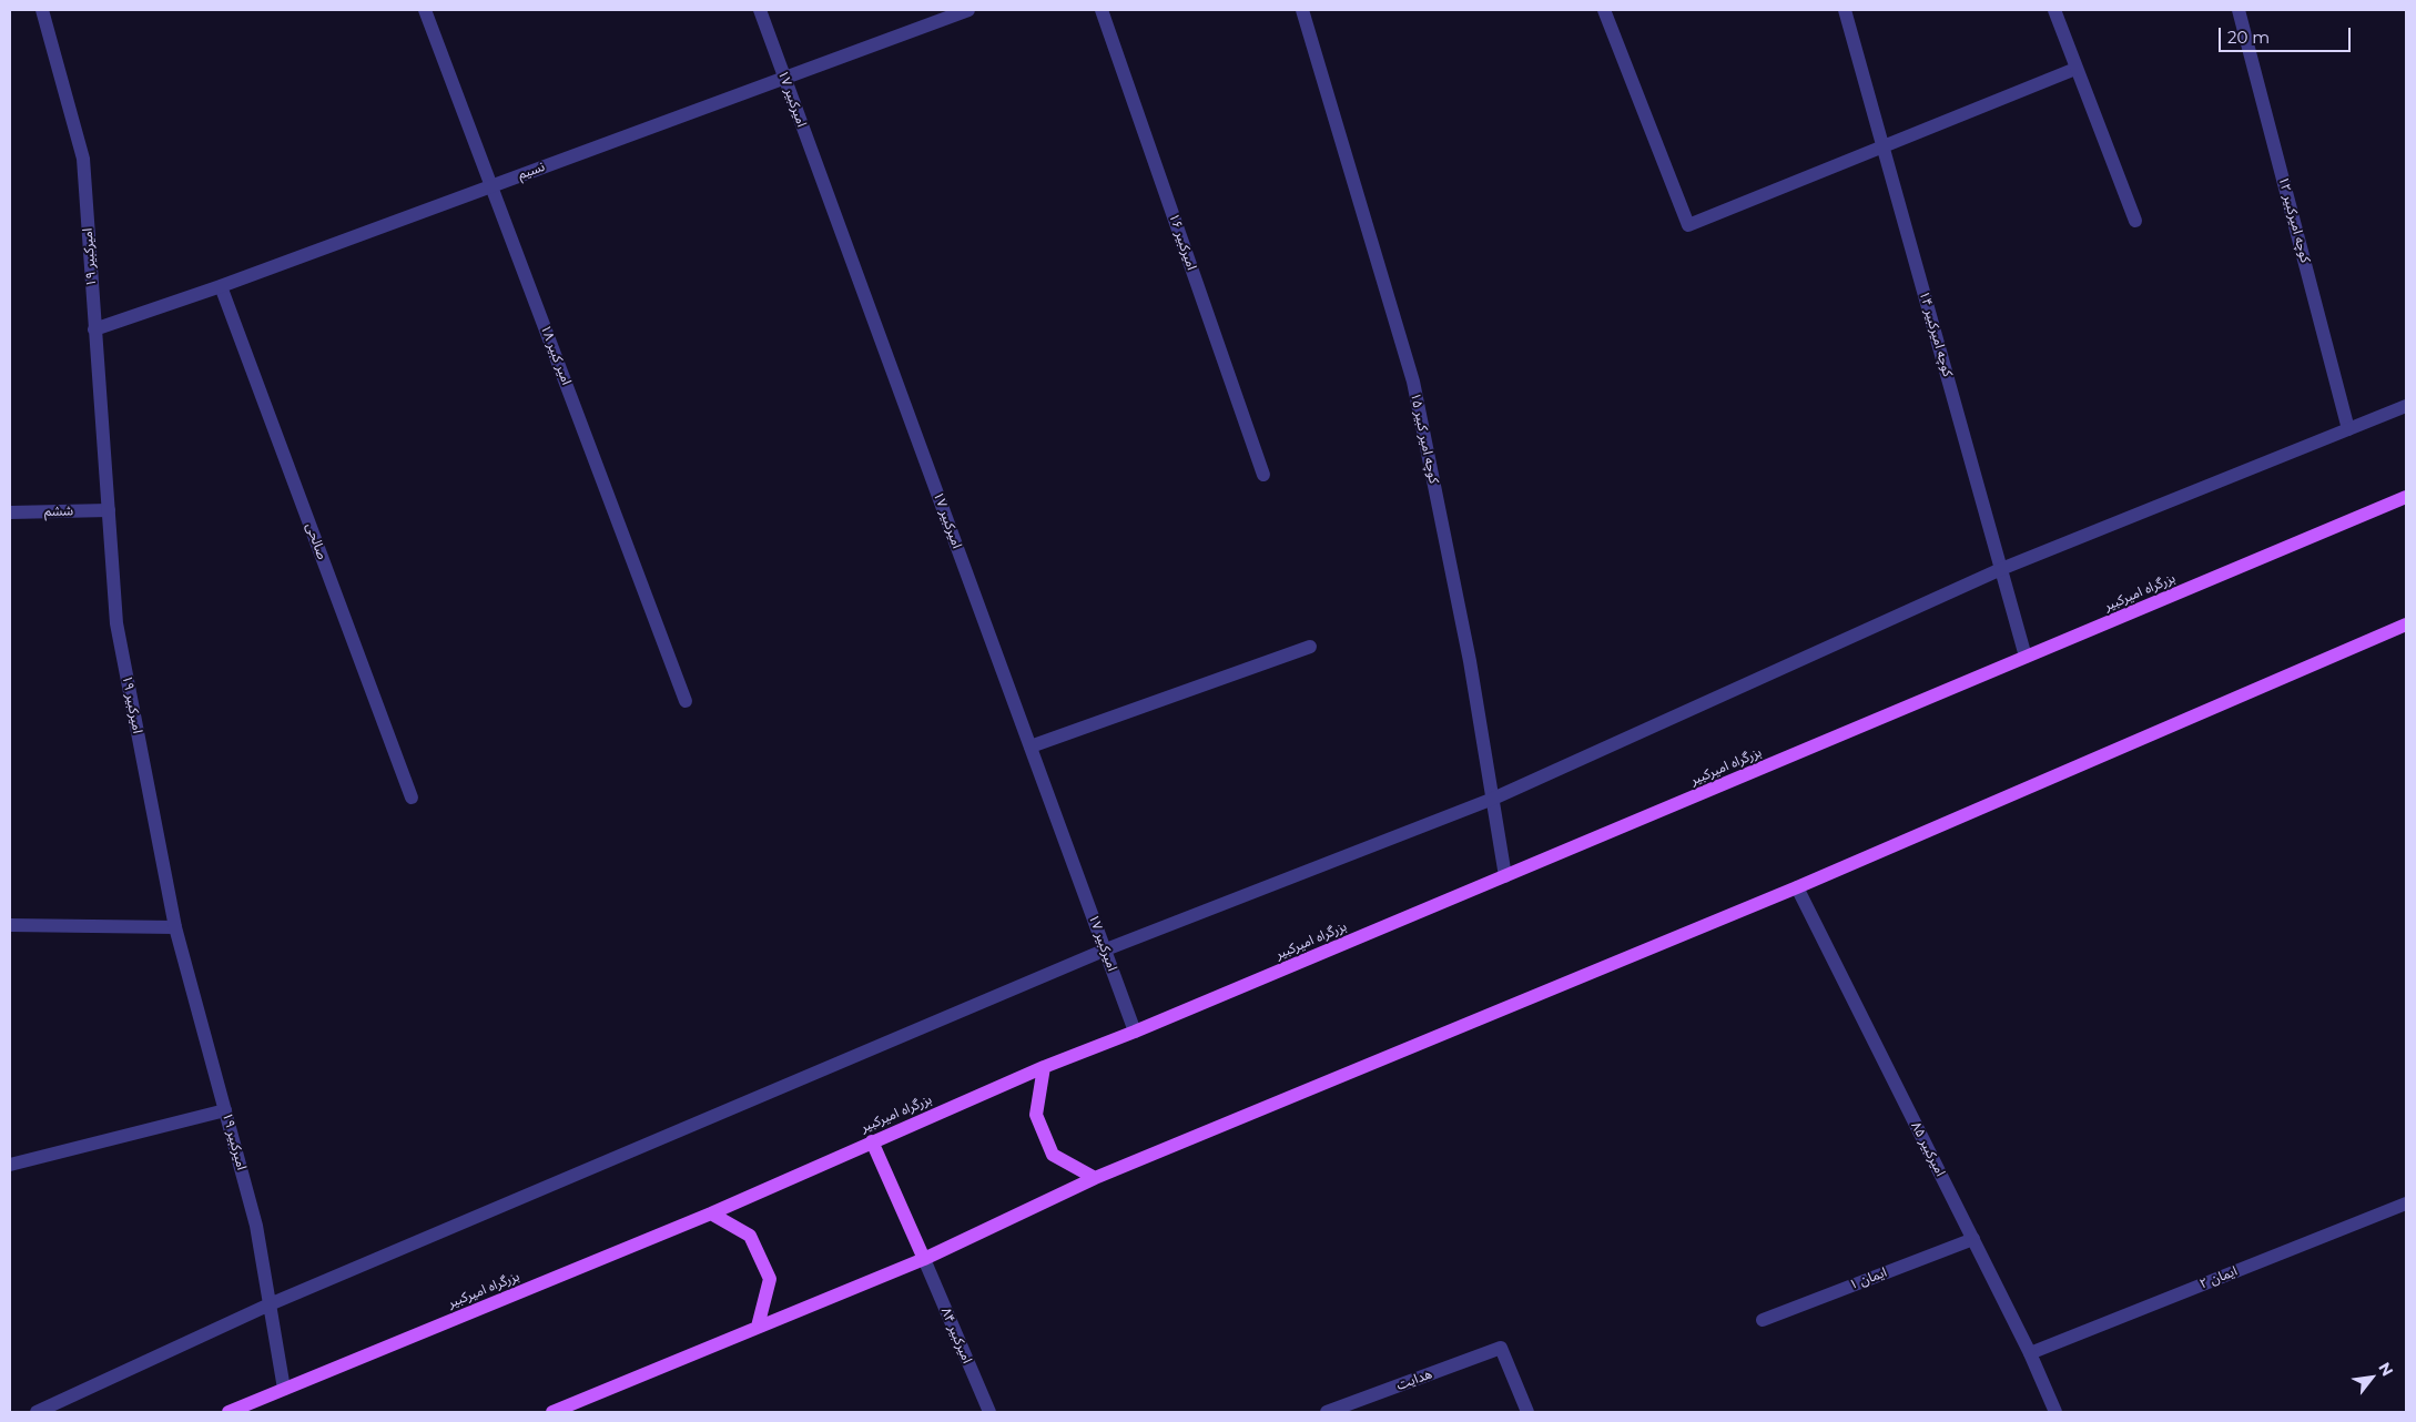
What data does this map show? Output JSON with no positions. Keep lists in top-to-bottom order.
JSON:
{
  "streets": {
    "main road": ["بزرگراه امیرکبیر"],
    "street": [
      "امیرکبیر ۱۷",
      "نسیم",
      "کوچه امیرکبیر ۱۲",
      "امیرکبیر ۱۶",
      "امیرکبیر ۱۹",
      "کوچه امیرکبیر ۱۴",
      "امیر کبیر ۱۸",
      "کوچه امیر کبیر ۱۵",
      "ششم",
      "صالحی",
      "امیرکبیر ۸۵",
      "ایمان ۲",
      "ایمان ۱",
      "امیرکبیر ۸۴",
      "هدایت"
    ]
  },
  "crossings": [
    ["امیرکبیر ۱۷", "نسیم"],
    ["امیرکبیر ۱۷", "بزرگراه امیرکبیر"],
    ["نسیم", "امیرکبیر ۱۹"],
    ["نسیم", "امیر کبیر ۱۸"],
    ["نسیم", "صالحی"],
    ["امیرکبیر ۱۹", "ششم"],
    ["امیرکبیر ۱۹", "بزرگراه امیرکبیر"],
    ["کوچه امیرکبیر ۱۴", "بزرگراه امیرکبیر"],
    ["کوچه امیر کبیر ۱۵", "بزرگراه امیرکبیر"],
    ["امیرکبیر ۸۵", "ایمان ۲"],
    ["امیرکبیر ۸۵", "ایمان ۱"]
  ],
  "scale_bar": "20 m",
  "north": "top right"
}
